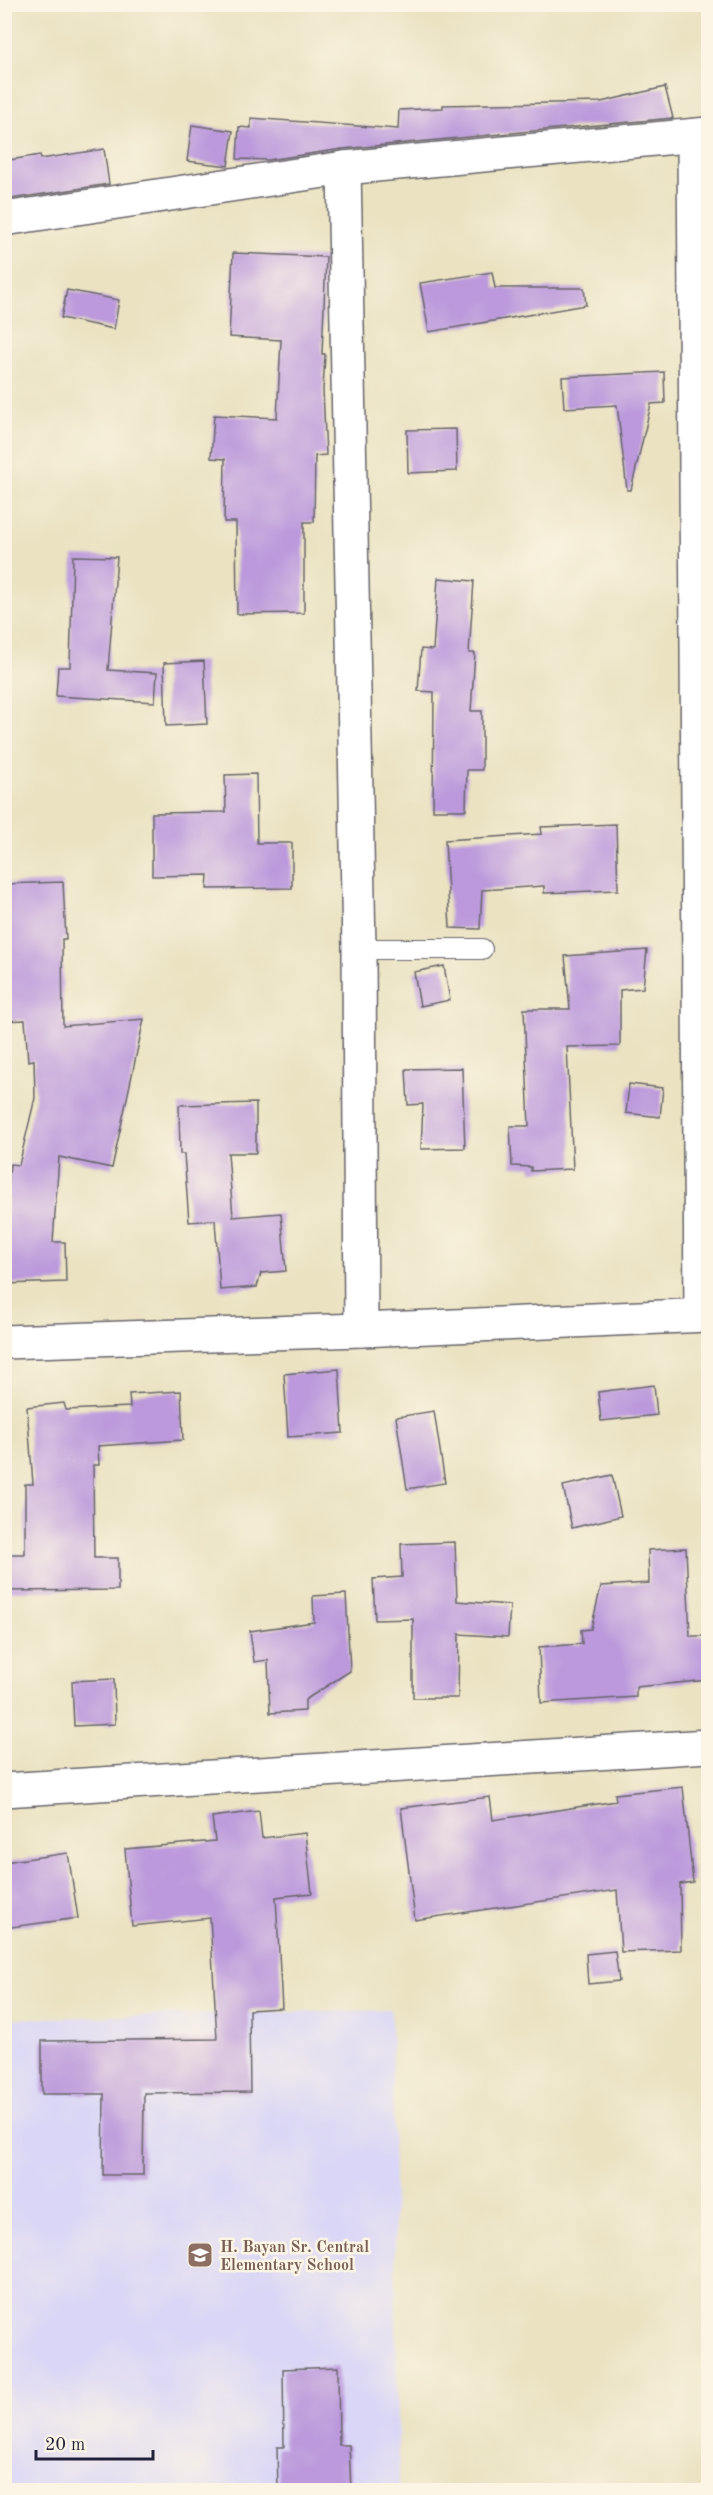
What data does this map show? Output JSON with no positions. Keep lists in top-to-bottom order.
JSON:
{
  "places": {
    "school or university": ["H. Bayan Sr. Central Elementary School"]
  },
  "scale_bar": "20 m"
}
